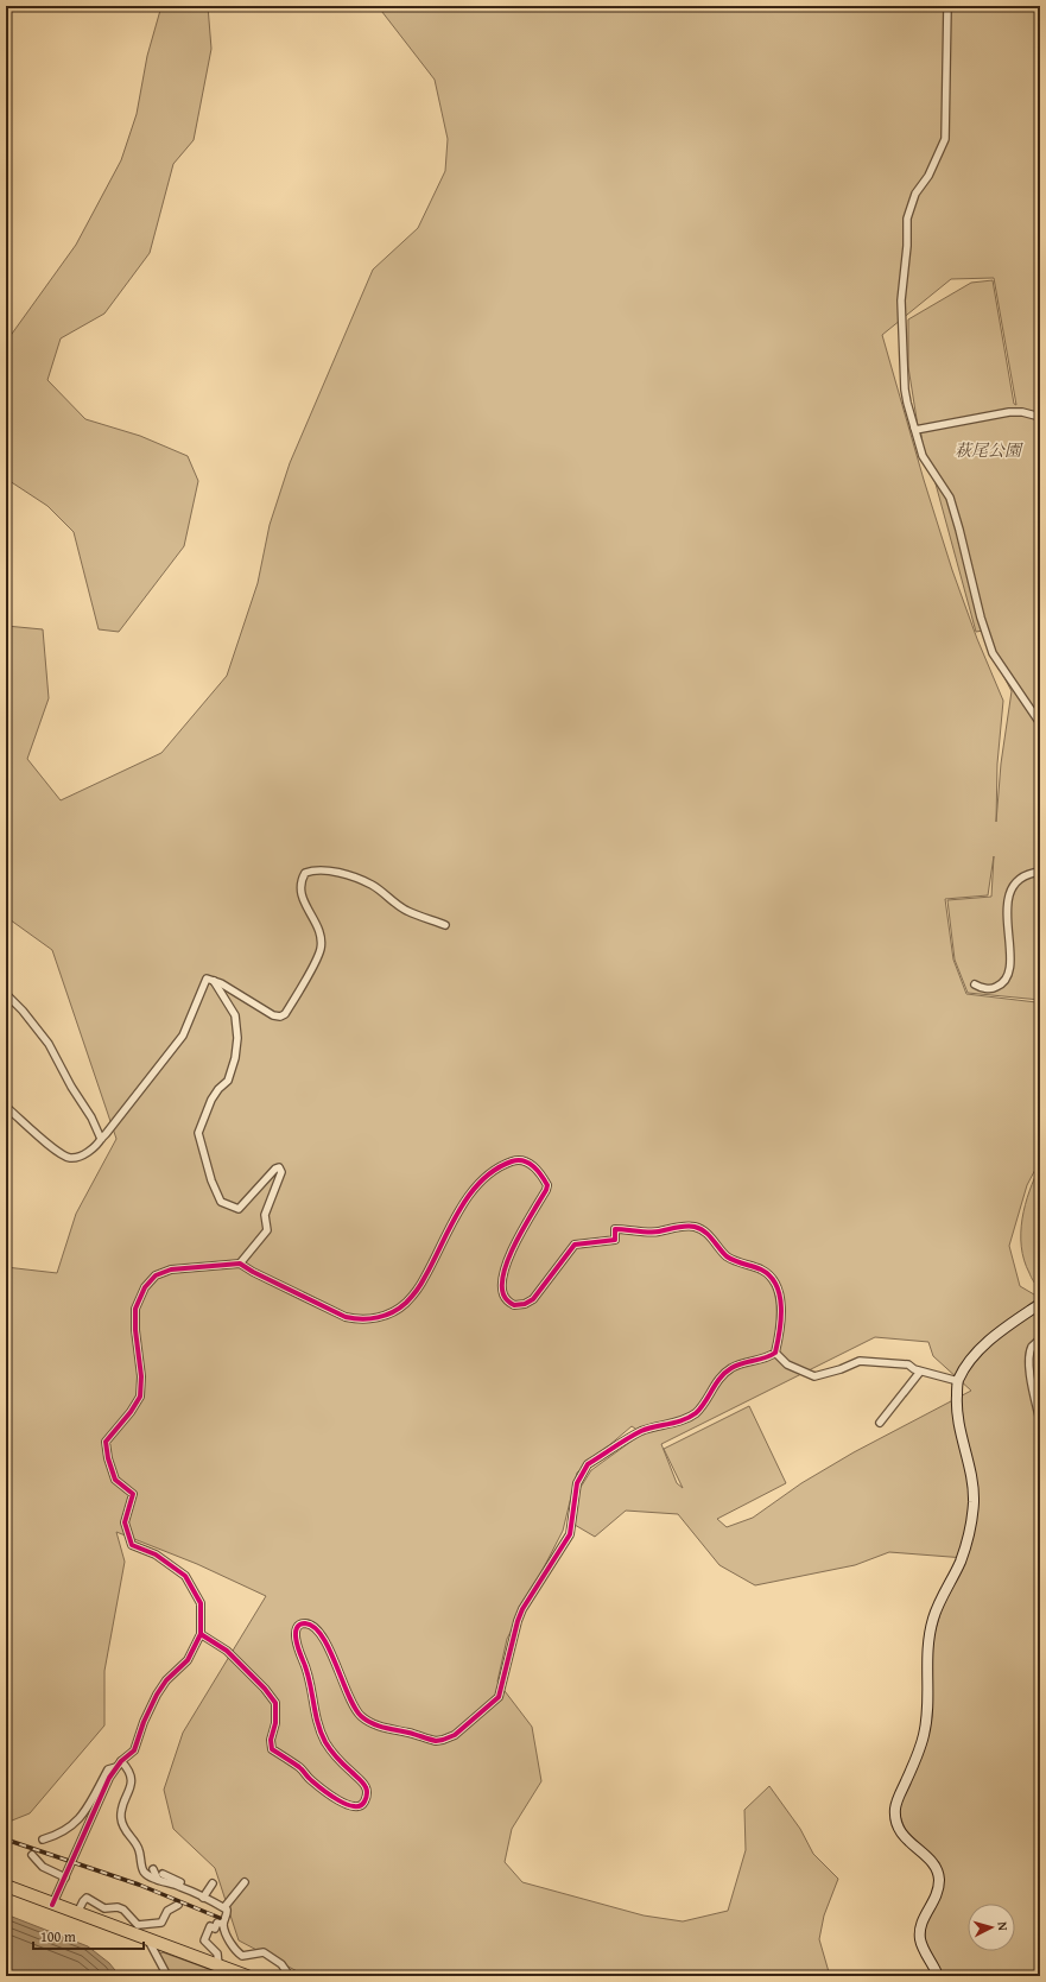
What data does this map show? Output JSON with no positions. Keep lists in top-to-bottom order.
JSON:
{
  "parks": ["萩尾公園"],
  "scale_bar": "100 m",
  "north": "right"
}
